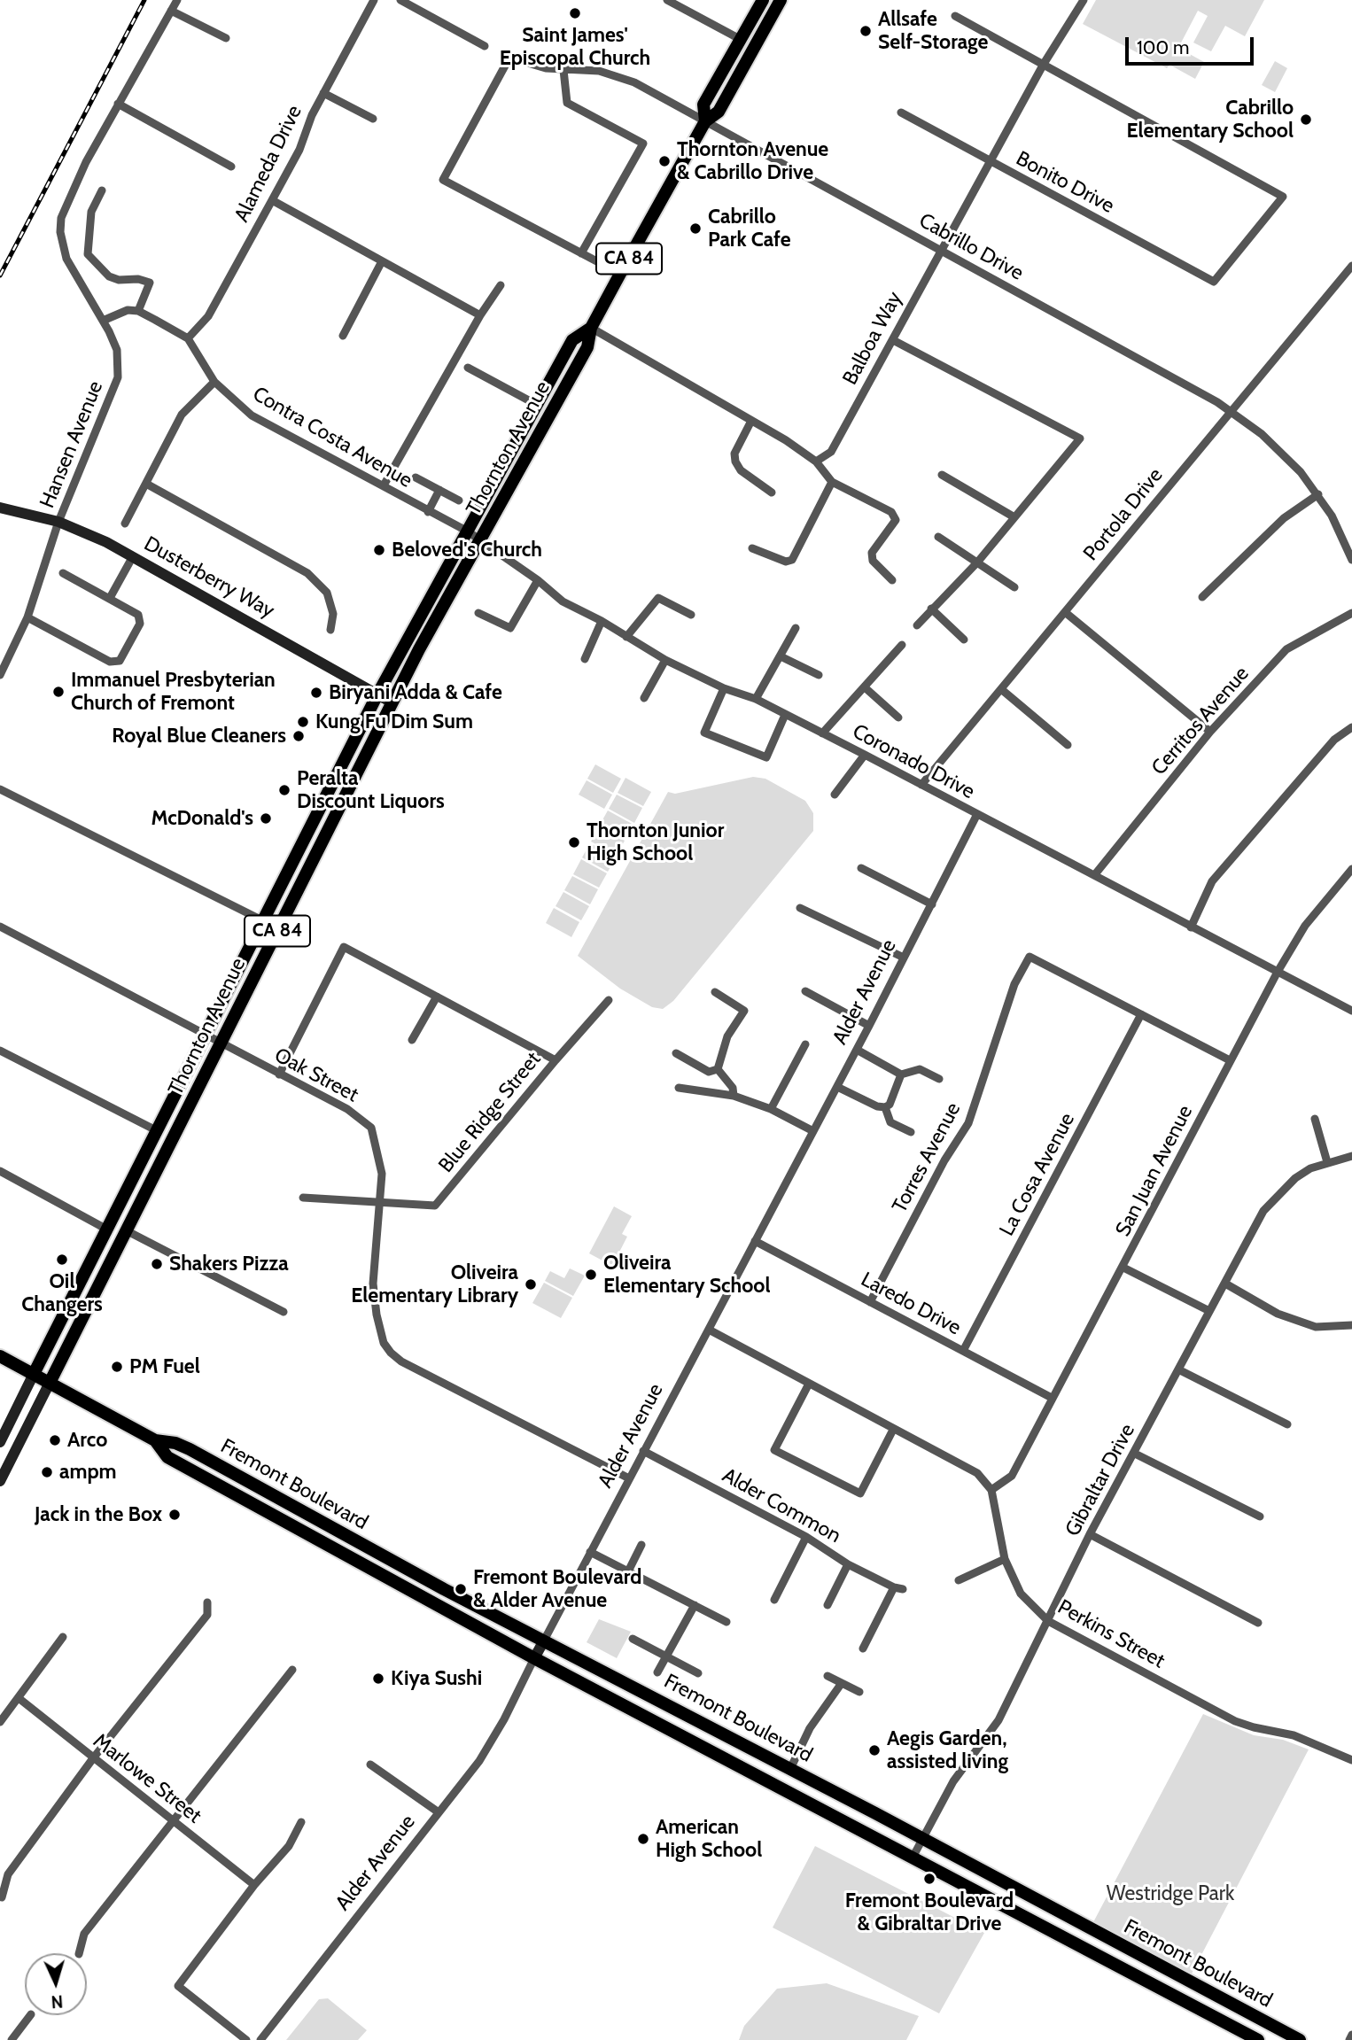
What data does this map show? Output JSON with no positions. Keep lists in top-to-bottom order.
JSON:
{
  "streets": {
    "main road": [
      "CA 84",
      "Thornton Avenue",
      "Dusterberry Way",
      "Alder Avenue",
      "Fremont Boulevard"
    ],
    "street": [
      "Alameda Drive",
      "Bonito Drive",
      "Cabrillo Drive",
      "Balboa Way",
      "Contra Costa Avenue",
      "Hansen Avenue",
      "Portola Drive",
      "Cerritos Avenue",
      "Coronado Drive",
      "Oak Street",
      "Blue Ridge Street",
      "Torres Avenue",
      "San Juan Avenue",
      "La Cosa Avenue",
      "Laredo Drive",
      "Gibraltar Drive",
      "Alder Common",
      "Perkins Street",
      "Marlowe Street"
    ]
  },
  "crossings": [
    ["Alameda Drive", "Contra Costa Avenue"],
    ["Bonito Drive", "Balboa Way"],
    ["Cabrillo Drive", "Balboa Way"],
    ["Cabrillo Drive", "Thornton Avenue"],
    ["Cabrillo Drive", "Portola Drive"],
    ["Contra Costa Avenue", "Thornton Avenue"],
    ["Contra Costa Avenue", "Coronado Drive"],
    ["Hansen Avenue", "Dusterberry Way"],
    ["Thornton Avenue", "Dusterberry Way"],
    ["Thornton Avenue", "Coronado Drive"],
    ["Thornton Avenue", "Oak Street"],
    ["Thornton Avenue", "Fremont Boulevard"],
    ["Portola Drive", "Coronado Drive"],
    ["Cerritos Avenue", "Coronado Drive"],
    ["Coronado Drive", "Alder Avenue"],
    ["Coronado Drive", "San Juan Avenue"],
    ["Alder Avenue", "Oak Street"],
    ["Alder Avenue", "Laredo Drive"],
    ["Alder Avenue", "Fremont Boulevard"],
    ["Alder Avenue", "Alder Common"],
    ["Oak Street", "Blue Ridge Street"],
    ["Torres Avenue", "La Cosa Avenue"],
    ["Torres Avenue", "Laredo Drive"],
    ["San Juan Avenue", "Laredo Drive"],
    ["San Juan Avenue", "Perkins Street"],
    ["La Cosa Avenue", "Laredo Drive"],
    ["Gibraltar Drive", "Fremont Boulevard"],
    ["Gibraltar Drive", "Perkins Street"]
  ],
  "parks": ["Westridge Park"],
  "places": [
    "Saint James' Episcopal Church",
    "Allsafe Self-Storage",
    "Cabrillo Elementary School",
    "Thornton Avenue & Cabrillo Drive",
    "Cabrillo Park Cafe",
    "Beloved's Church",
    "Immanuel Presbyterian Church of Fremont",
    "Biryani Adda & Cafe",
    "Kung Fu Dim Sum",
    "Royal Blue Cleaners",
    "Peralta Discount Liquors",
    "McDonald's",
    "Thornton Junior High School",
    "Oil Changers",
    "Shakers Pizza",
    "Oliveira Elementary School",
    "Oliveira Elementary Library",
    "PM Fuel",
    "Arco",
    "ampm",
    "Jack in the Box",
    "Fremont Boulevard & Alder Avenue",
    "Kiya Sushi",
    "Aegis Garden, assisted living",
    "American High School",
    "Fremont Boulevard & Gibraltar Drive"
  ],
  "scale_bar": "100 m",
  "north": "bottom"
}
